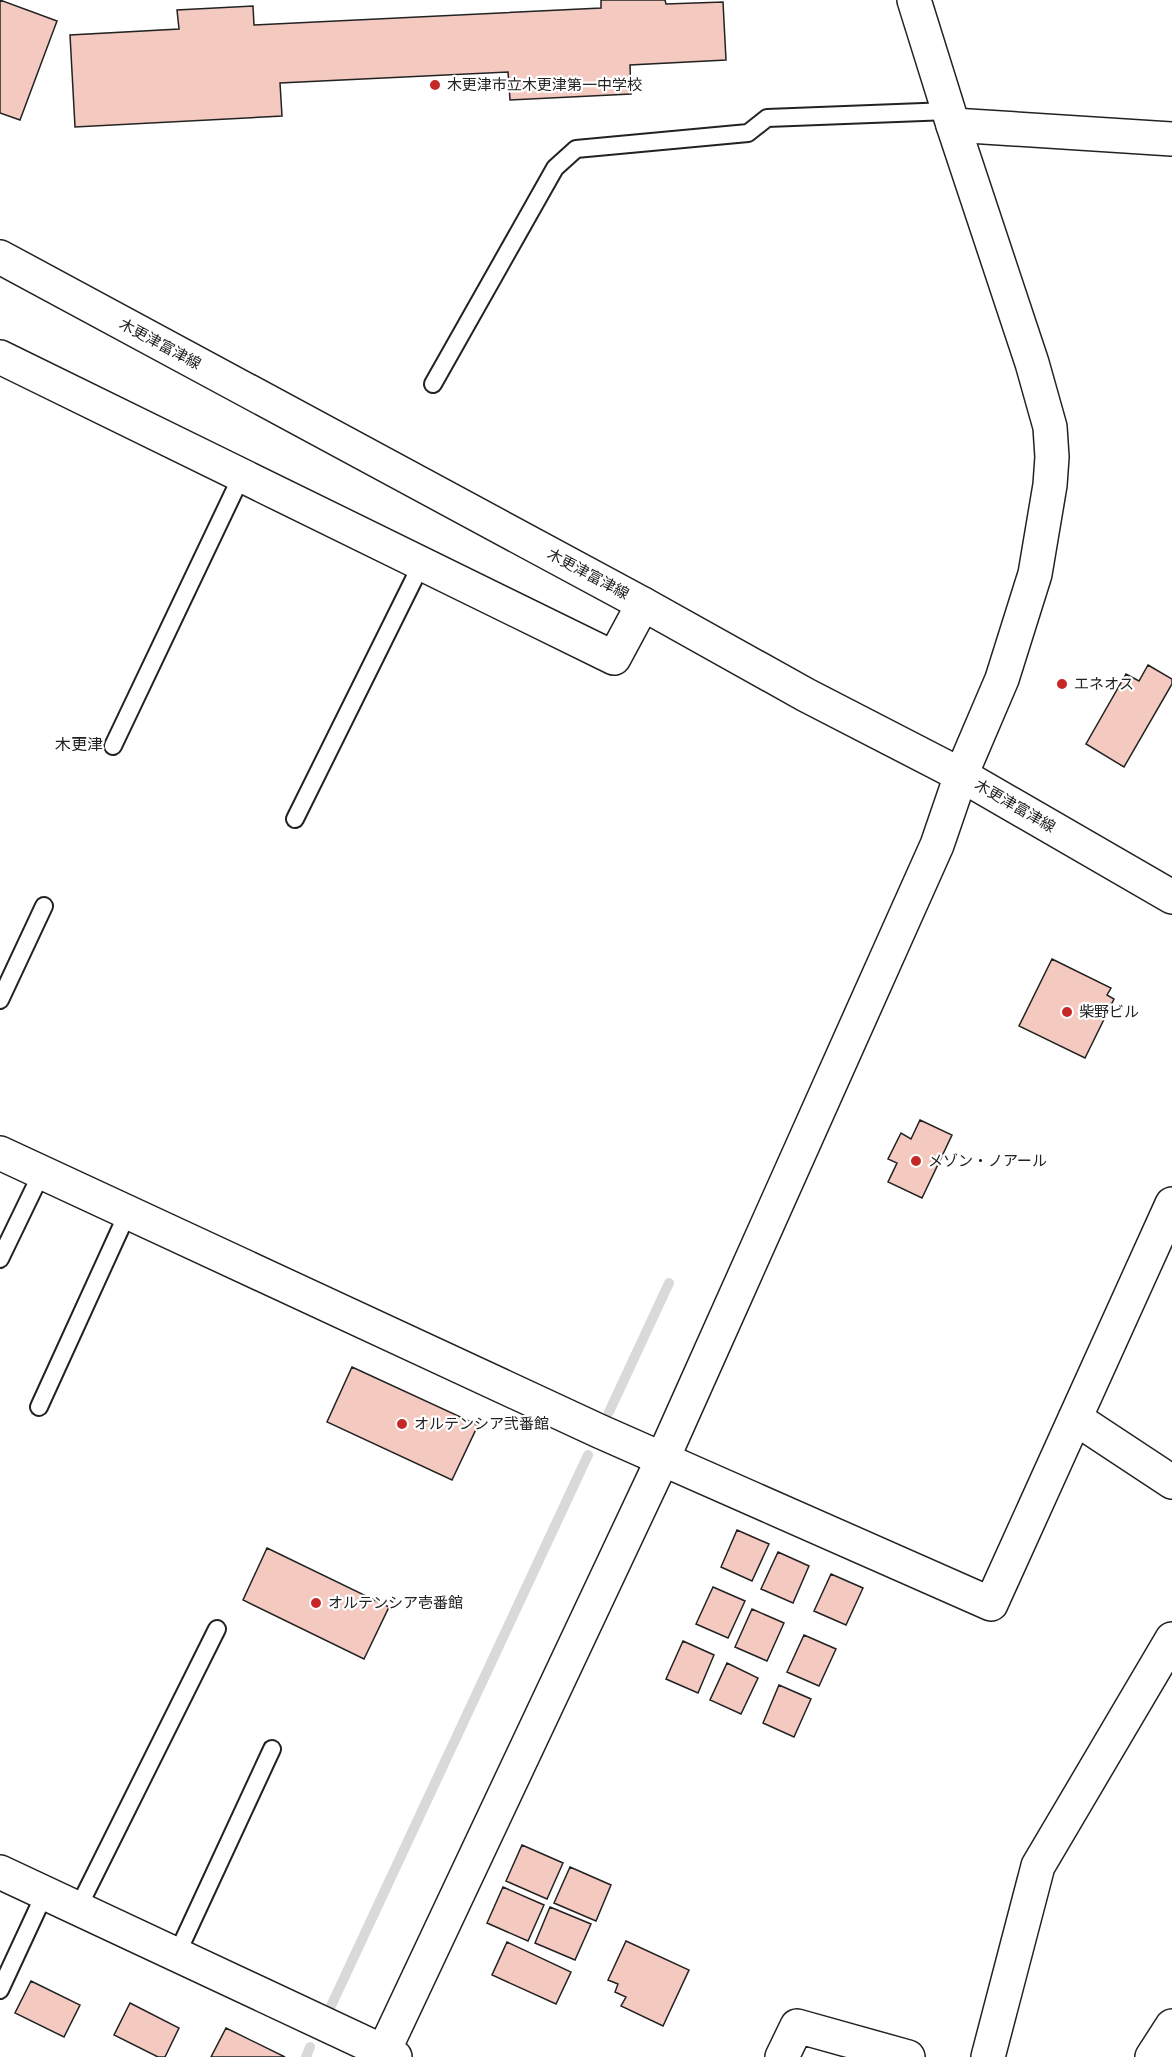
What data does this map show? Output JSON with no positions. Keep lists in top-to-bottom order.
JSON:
{
  "streets": {
    "street": ["木更津富津線"]
  },
  "districts": ["木更津"],
  "places": [
    "木更津市立木更津第一中学校",
    "エネオス",
    "柴野ビル",
    "メゾン・ノアール",
    "オルテンシア弐番館",
    "オルテンシア壱番館"
  ]
}
